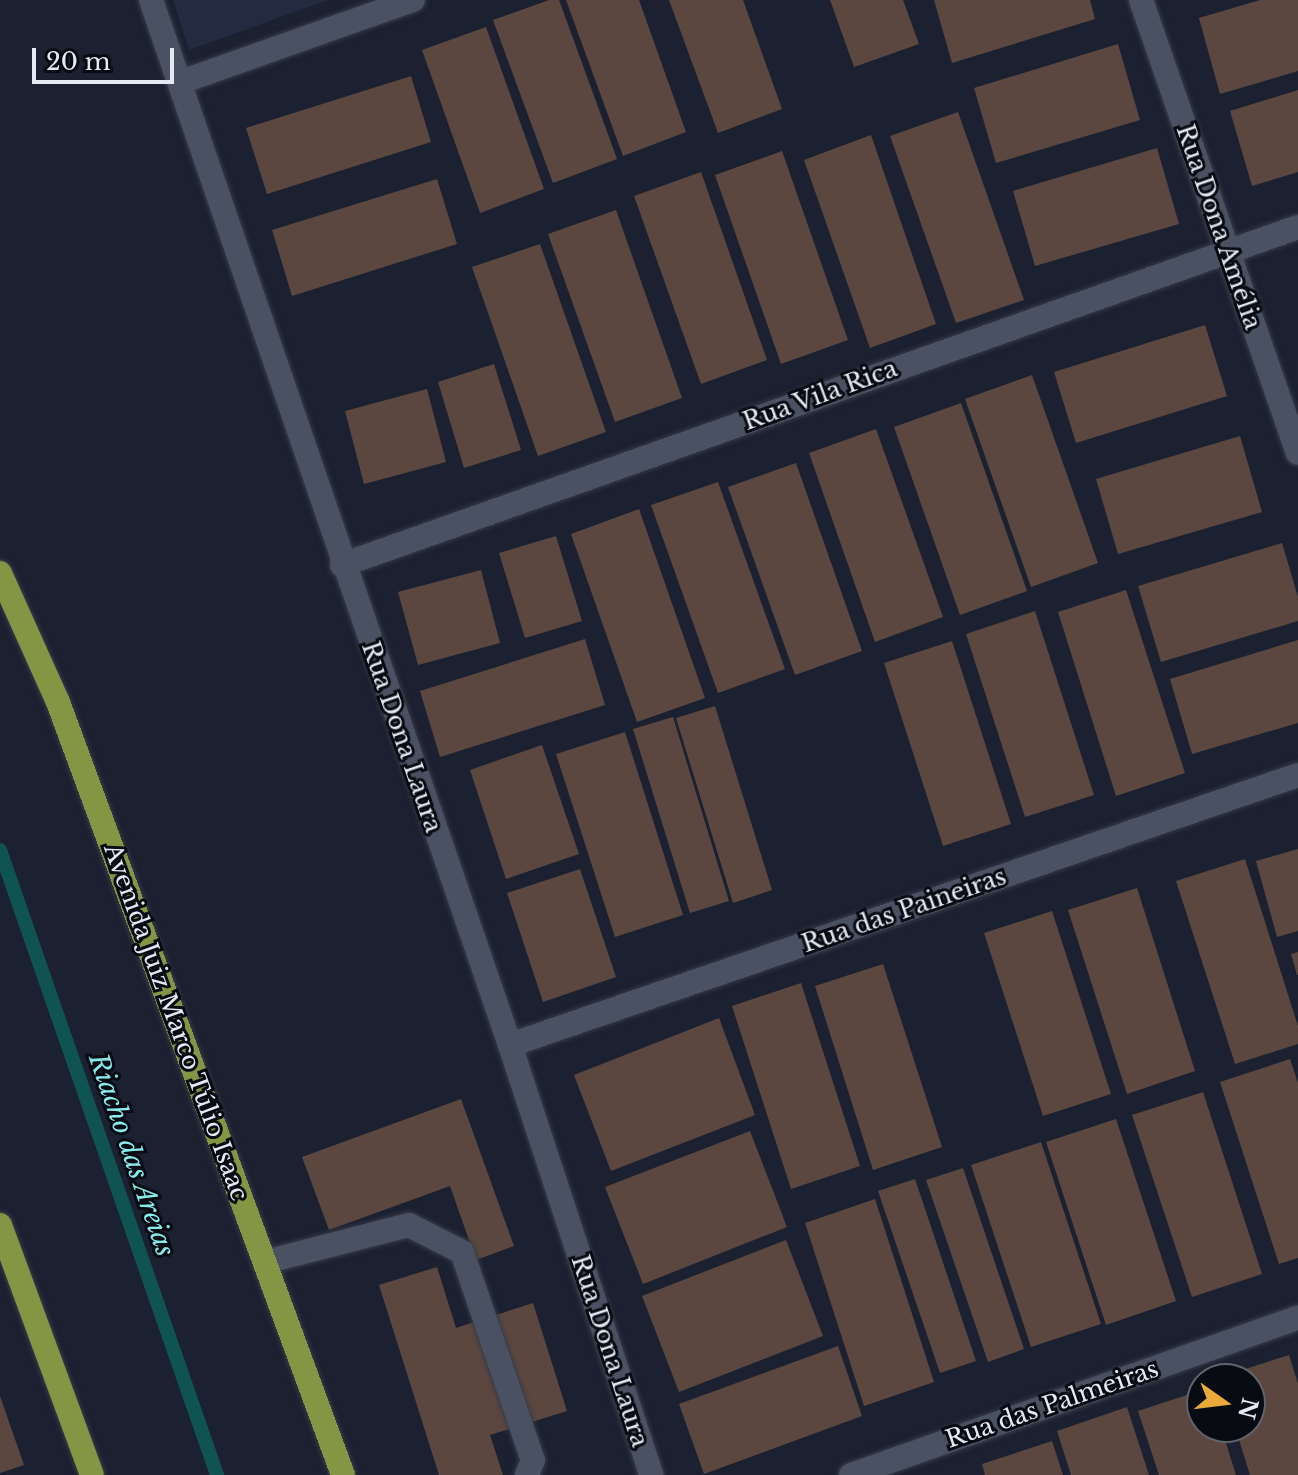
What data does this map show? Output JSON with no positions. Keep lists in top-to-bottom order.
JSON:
{
  "streets": {
    "main road": ["Avenida Juiz Marco Túlio Isaac"],
    "street": [
      "Rua Dona Amélia",
      "Rua Vila Rica",
      "Rua Dona Laura",
      "Rua das Paineiras",
      "Rua das Palmeiras"
    ]
  },
  "crossings": [
    ["Rua Dona Amélia", "Rua Vila Rica"],
    ["Rua Vila Rica", "Rua Dona Laura"],
    ["Rua Dona Laura", "Rua das Paineiras"]
  ],
  "water": ["Riacho das Areias"],
  "scale_bar": "20 m",
  "north": "right"
}
